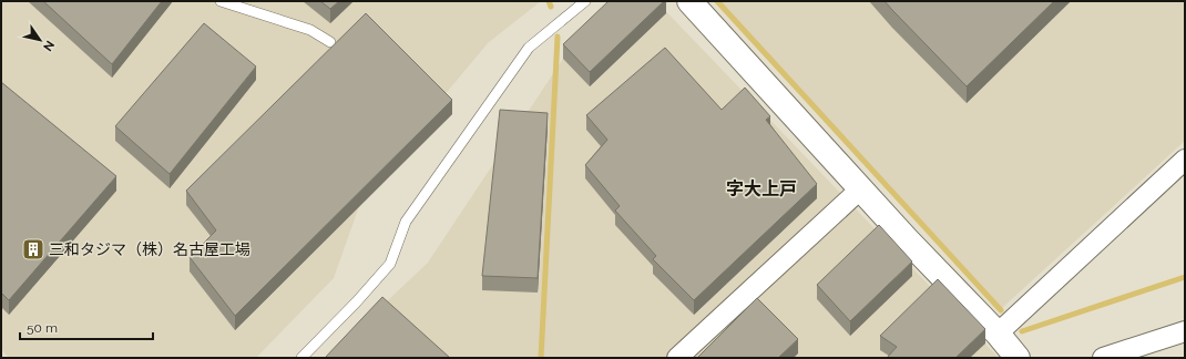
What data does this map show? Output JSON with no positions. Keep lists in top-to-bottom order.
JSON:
{
  "districts": ["字大上戸"],
  "places": {
    "building": ["三和タジマ（株）名古屋工場"]
  },
  "scale_bar": "50 m",
  "north": "bottom right"
}
